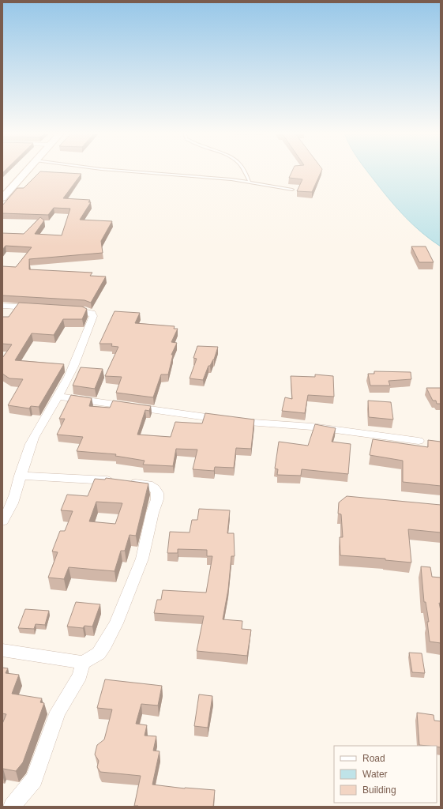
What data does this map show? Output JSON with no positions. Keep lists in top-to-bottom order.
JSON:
{
  "legend": ["Road", "Water", "Building"]
}
